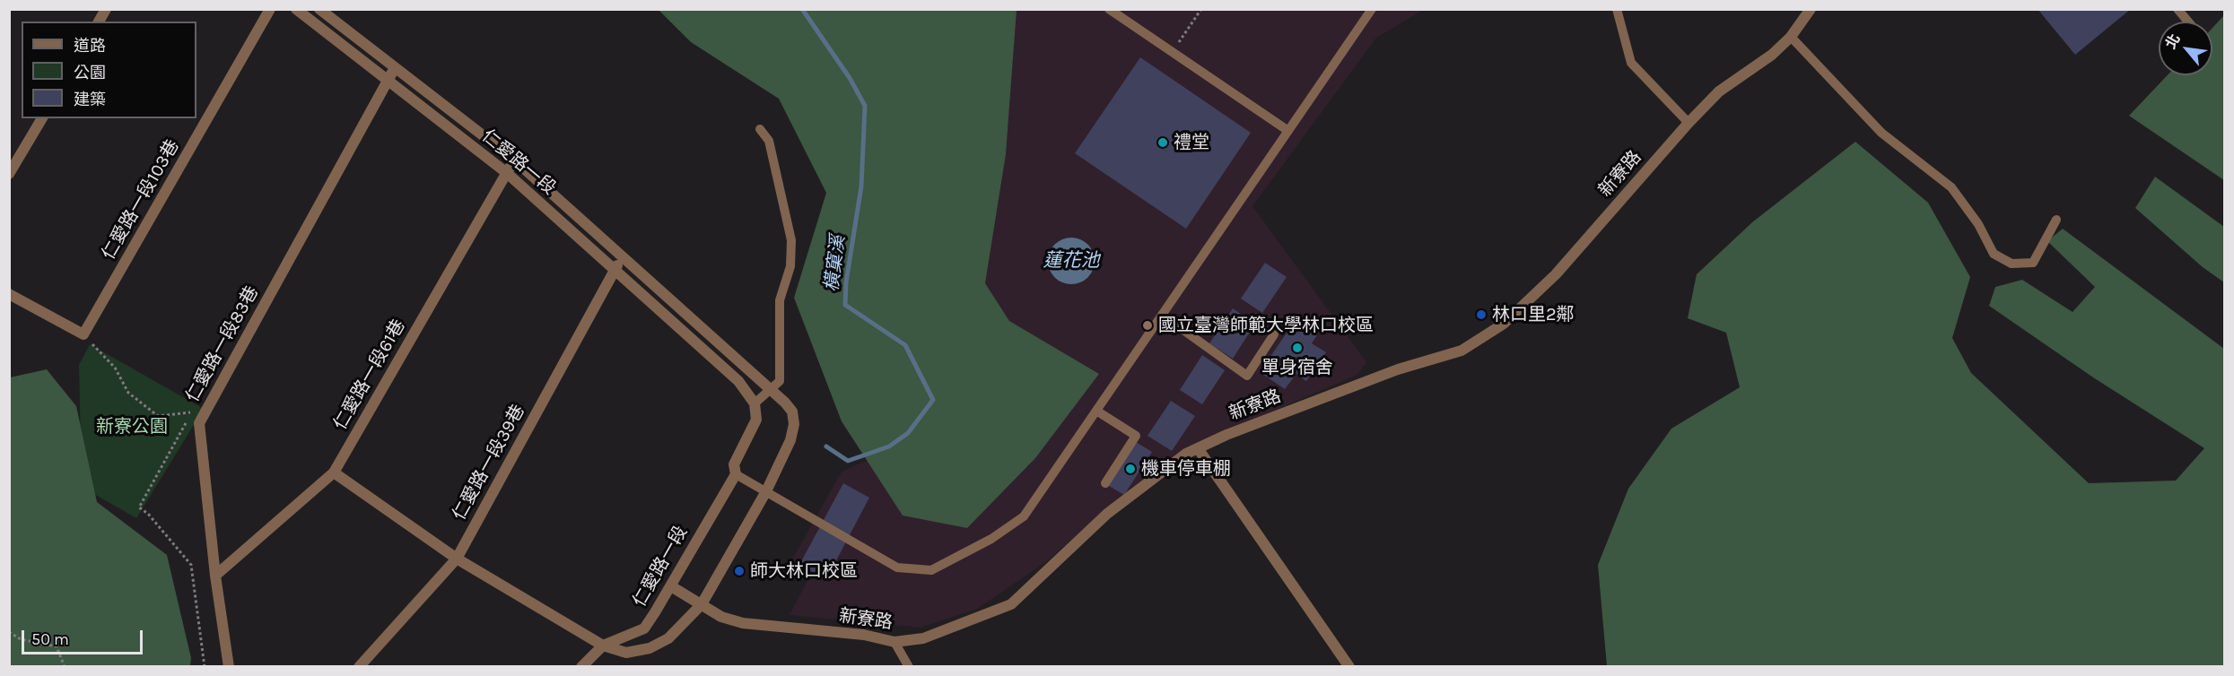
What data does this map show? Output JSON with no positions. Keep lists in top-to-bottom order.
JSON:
{
  "streets": {
    "street": [
      "仁愛路一段",
      "新寮路",
      "仁愛路一段103巷",
      "仁愛路一段83巷",
      "仁愛路一段61巷",
      "仁愛路一段39巷"
    ]
  },
  "crossings": [
    ["仁愛路一段", "新寮路"],
    ["仁愛路一段", "仁愛路一段83巷"],
    ["仁愛路一段", "仁愛路一段61巷"],
    ["仁愛路一段", "仁愛路一段39巷"],
    ["仁愛路一段83巷", "仁愛路一段61巷"]
  ],
  "water": ["蓮花池", "橫窠溪"],
  "parks": ["新寮公園"],
  "places": [
    "禮堂",
    "林口里2鄰",
    "國立臺灣師範大學林口校區",
    "單身宿舍",
    "機車停車棚",
    "師大林口校區"
  ],
  "legend": ["道路", "公園", "建築"],
  "scale_bar": "50 m",
  "north": "top left"
}
